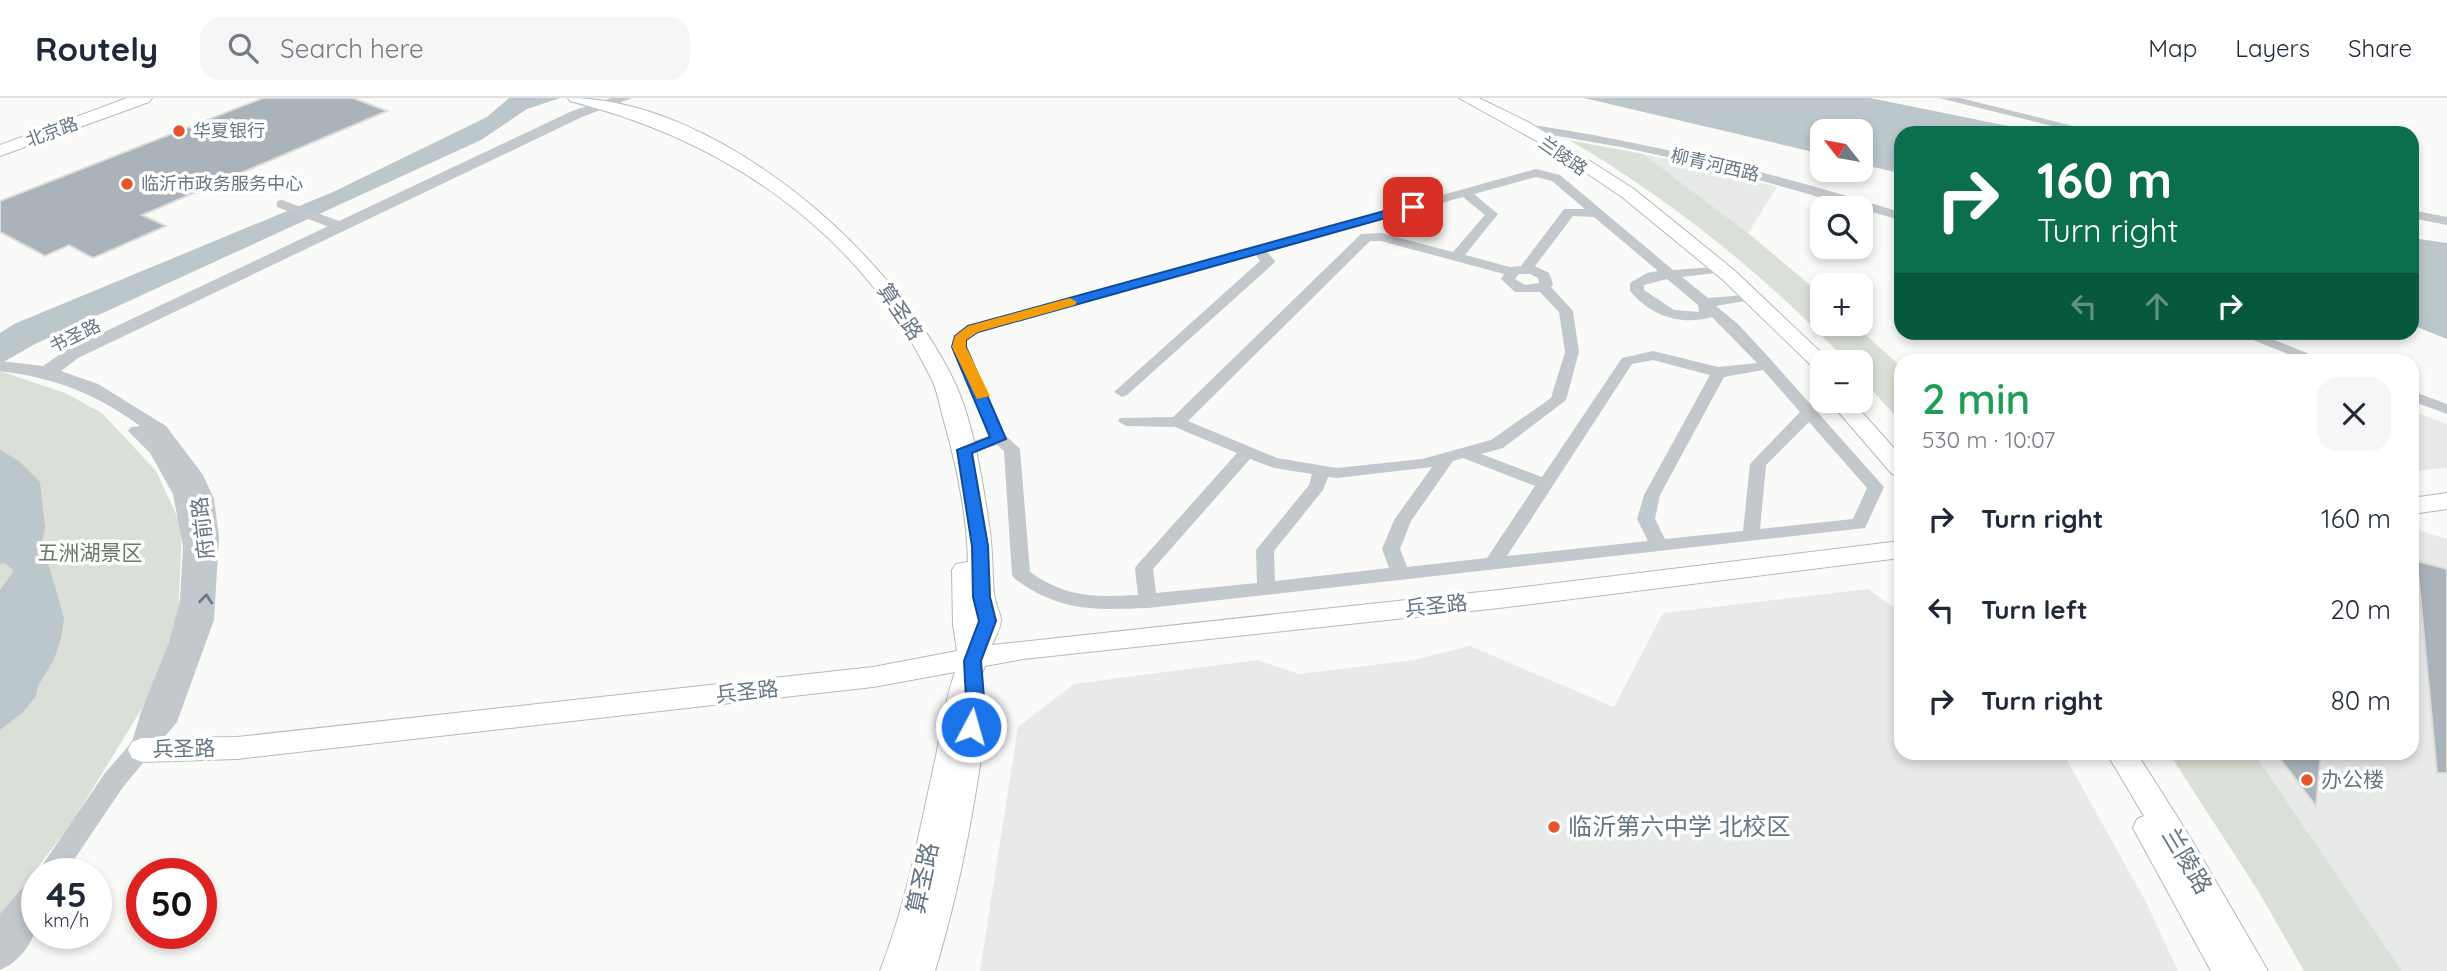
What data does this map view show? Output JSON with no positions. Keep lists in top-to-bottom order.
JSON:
{
  "streets": {
    "main road": [
      "北京路",
      "兰陵路",
      "柳青河西路",
      "算圣路",
      "兵圣路"
    ],
    "street": ["书圣路", "府前路"]
  },
  "crossings": [
    ["兰陵路", "柳青河西路"],
    ["算圣路", "书圣路"],
    ["算圣路", "兵圣路"],
    ["书圣路", "府前路"],
    ["府前路", "兵圣路"]
  ],
  "parks": ["五洲湖景区"],
  "places": [
    "华夏银行",
    "临沂市政务服务中心",
    "办公楼",
    "临沂第六中学 北校区"
  ],
  "north": "top left",
  "page": {
    "header": "Routely",
    "search": "Search here",
    "nav": ["Map", "Layers", "Share"],
    "map_buttons": ["+", "−"],
    "turn": ["160 m", "Turn right"],
    "heading": ["2 min", "530 m · 10:07"],
    "list": [
      {
        "name": "Turn right",
        "value": "160 m"
      },
      {
        "name": "Turn left",
        "value": "20 m"
      },
      {
        "name": "Turn right",
        "value": "80 m"
      }
    ],
    "speed": "45 km/h",
    "limit": "50"
  }
}
